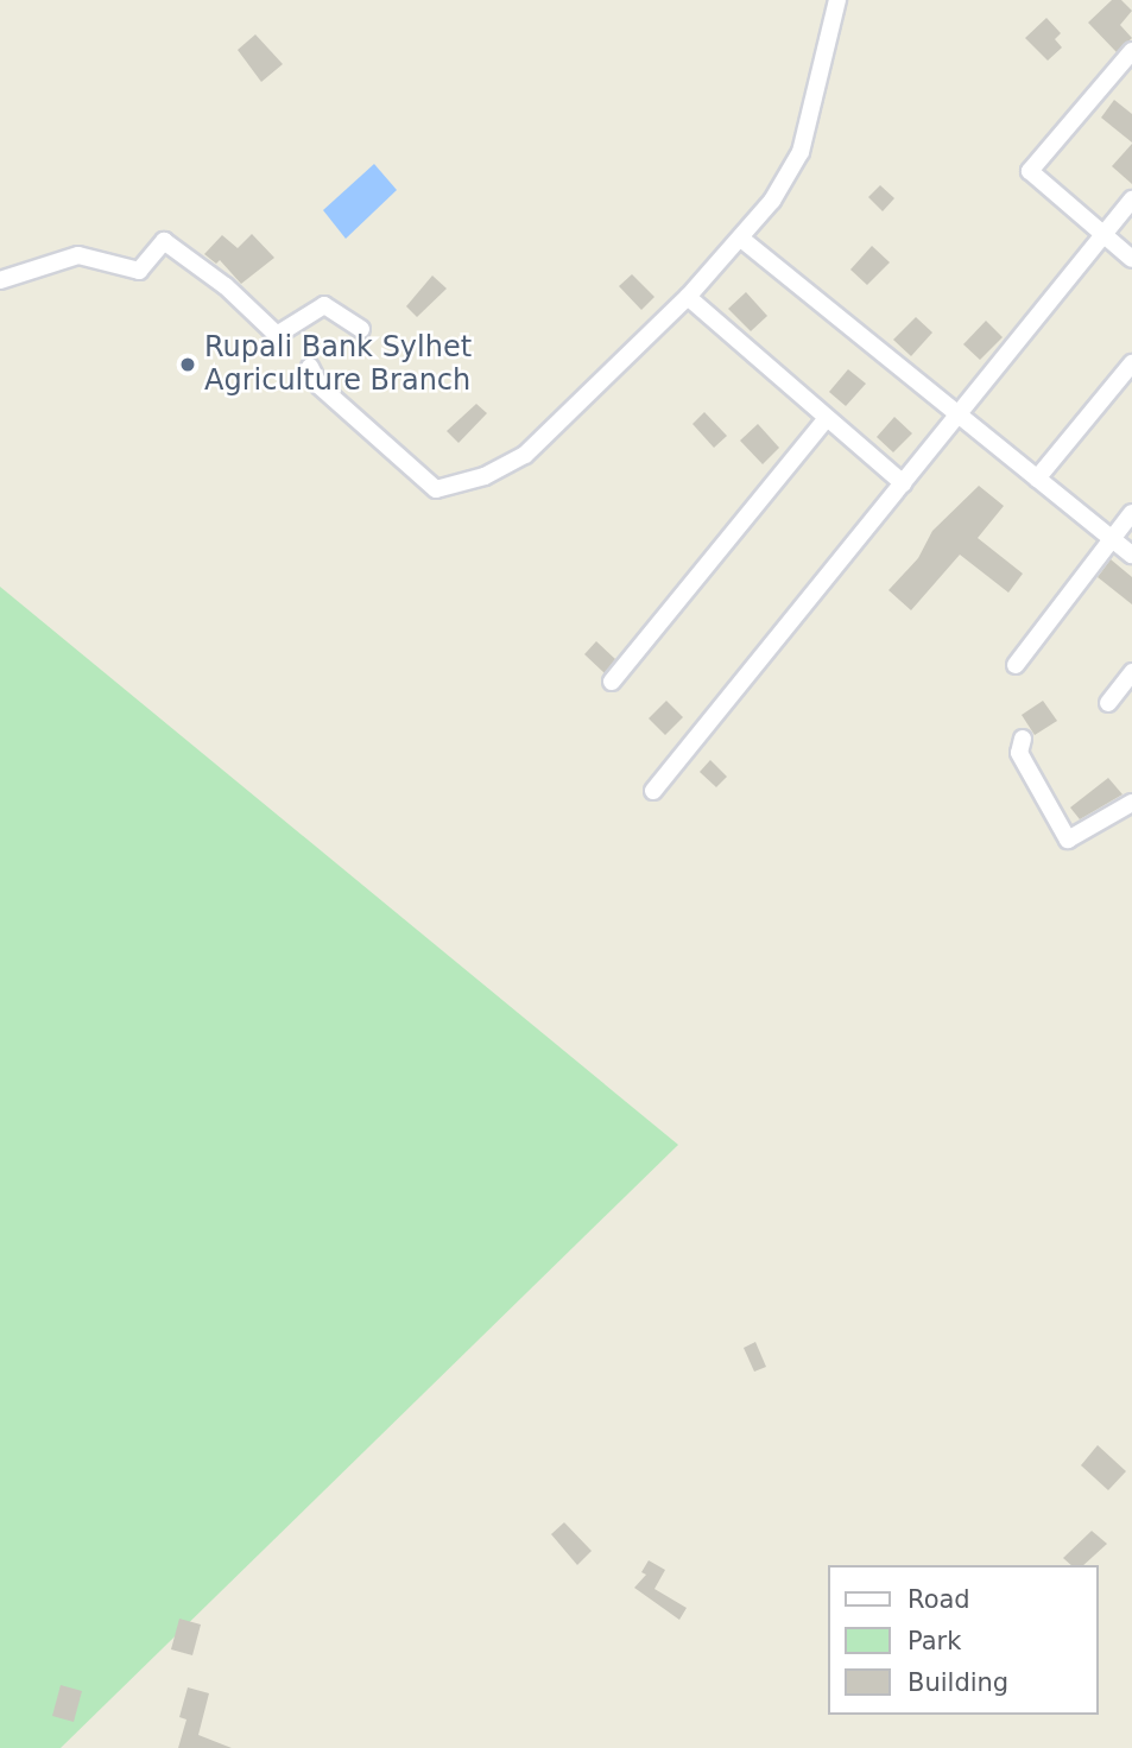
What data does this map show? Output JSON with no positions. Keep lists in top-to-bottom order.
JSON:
{
  "places": ["Rupali Bank Sylhet Agriculture Branch"],
  "legend": ["Road", "Park", "Building"]
}
